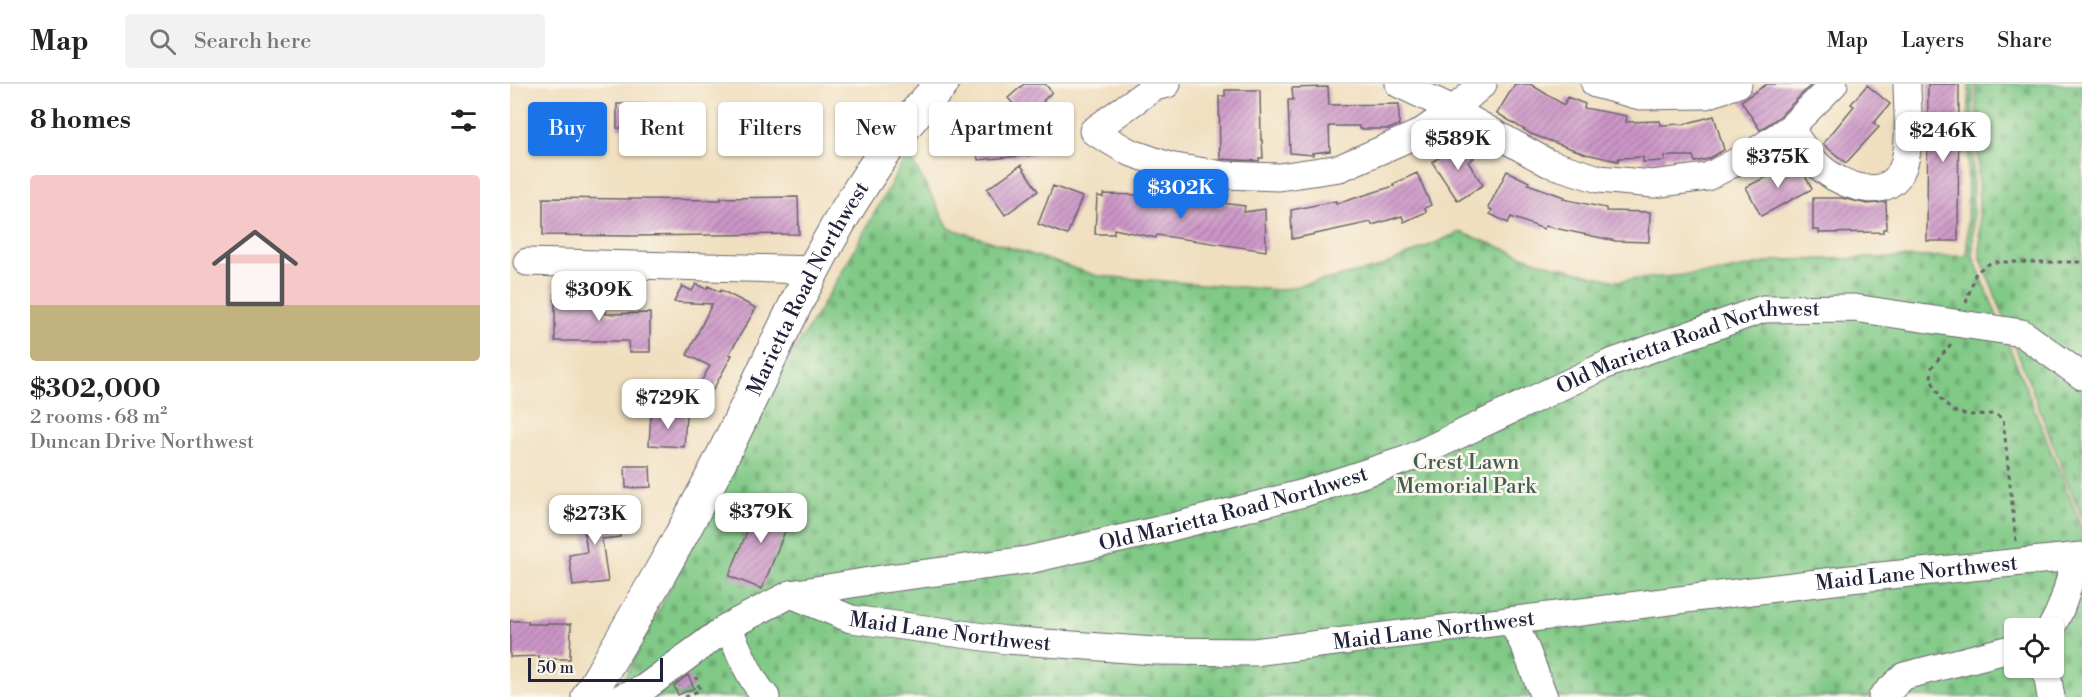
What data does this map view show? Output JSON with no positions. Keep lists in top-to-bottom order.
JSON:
{
  "streets": {
    "main road": ["Marietta Road Northwest"],
    "street": ["Old Marietta Road Northwest", "Maid Lane Northwest"]
  },
  "crossings": [
    ["Old Marietta Road Northwest", "Maid Lane Northwest"]
  ],
  "parks": ["Crest Lawn Memorial Park"],
  "scale_bar": "50 m",
  "page": {
    "header": "Map",
    "search": "Search here",
    "nav": ["Map", "Layers", "Share"],
    "heading": "8 homes",
    "chip": [
      "Buy",
      "Rent",
      "Filters",
      "New",
      "Apartment"
    ],
    "price": [
      "$246K",
      "$589K",
      "$375K",
      "$302K",
      "$309K",
      "$729K",
      "$379K",
      "$273K"
    ],
    "list": [
      {
        "name": "$302,000",
        "note": "2 rooms · 68 m² · Duncan Drive Northwest"
      }
    ],
    "scale": "50 m"
  }
}
